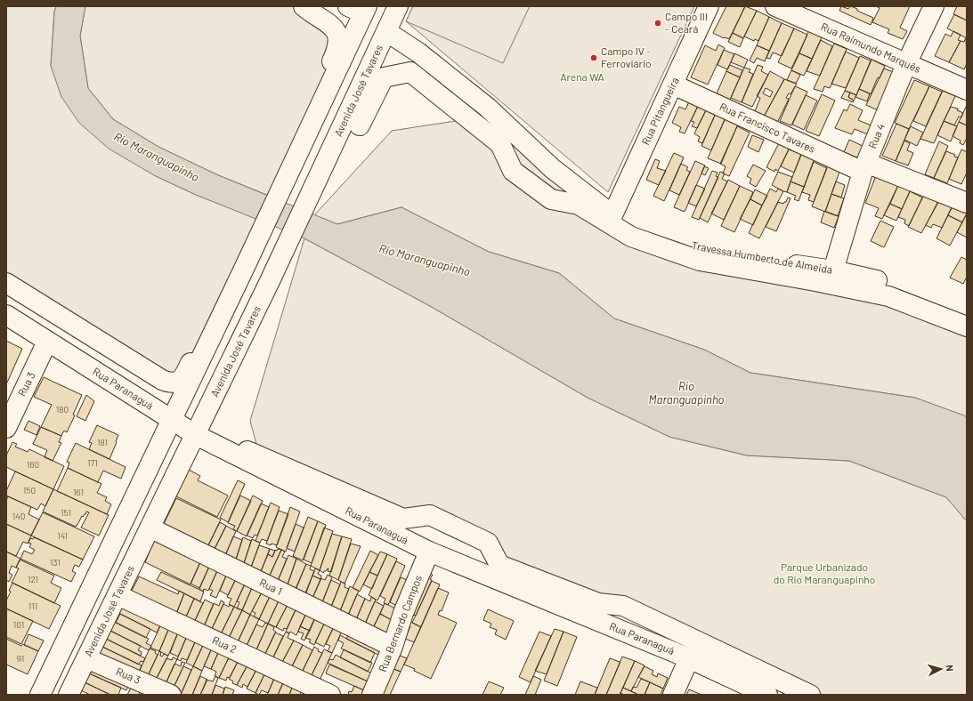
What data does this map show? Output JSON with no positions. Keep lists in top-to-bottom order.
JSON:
{
  "streets": {
    "street": [
      "Rua Raimundo Marquês",
      "Avenida José Tavares",
      "Rua Pitangueira",
      "Rua Francisco Tavares",
      "Rua 4",
      "Travessa Humberto de Almeida",
      "Rua 3",
      "Rua Paranaguá",
      "Rua 1",
      "Rua Bernardo Campos",
      "Rua 2"
    ]
  },
  "crossings": [
    ["Rua Raimundo Marquês", "Rua 4"],
    ["Avenida José Tavares", "Travessa Humberto de Almeida"],
    ["Avenida José Tavares", "Rua 3"],
    ["Avenida José Tavares", "Rua Paranaguá"],
    ["Avenida José Tavares", "Rua 1"],
    ["Avenida José Tavares", "Rua 2"],
    ["Rua Pitangueira", "Rua Francisco Tavares"],
    ["Rua Pitangueira", "Travessa Humberto de Almeida"],
    ["Rua Francisco Tavares", "Rua 4"],
    ["Rua 4", "Travessa Humberto de Almeida"],
    ["Rua 3", "Rua Paranaguá"],
    ["Rua Paranaguá", "Rua Bernardo Campos"],
    ["Rua 1", "Rua Bernardo Campos"]
  ],
  "water": ["Rio Maranguapinho"],
  "parks": ["Arena WA", "Parque Urbanizado do Rio Maranguapinho"],
  "places": ["Campo III - Ceará", "Campo IV - Ferroviário"],
  "house_numbers": [
    "180",
    "181",
    "171",
    "160",
    "150",
    "161",
    "151",
    "140",
    "141",
    "131",
    "121",
    "111",
    "101",
    "91"
  ],
  "north": "right"
}
